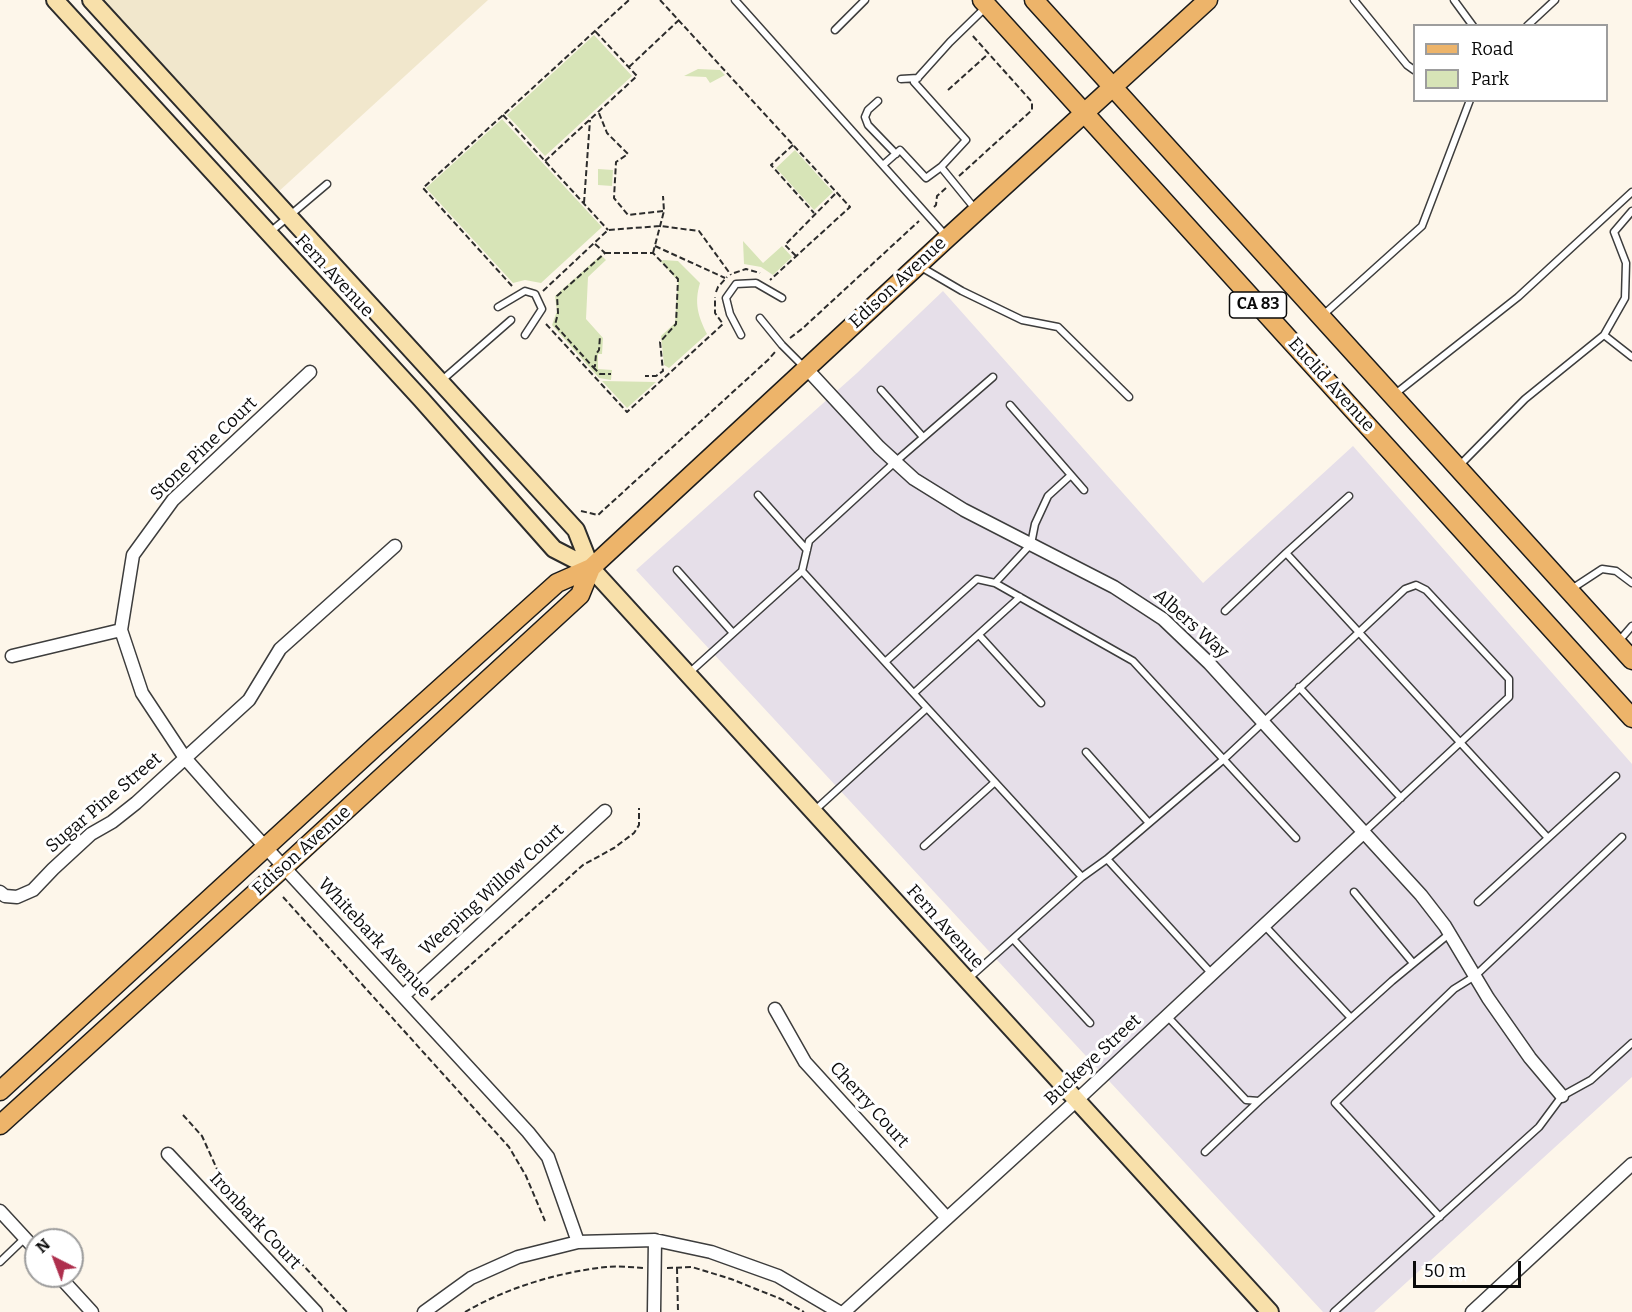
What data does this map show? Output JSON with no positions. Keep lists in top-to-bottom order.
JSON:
{
  "streets": {
    "main road": ["Edison Avenue", "CA 83", "Euclid Avenue"],
    "street": [
      "Fern Avenue",
      "Stone Pine Court",
      "Albers Way",
      "Sugar Pine Street",
      "Weeping Willow Court",
      "Whitebark Avenue",
      "Buckeye Street",
      "Cherry Court",
      "Ironbark Court"
    ]
  },
  "crossings": [
    ["Fern Avenue", "Edison Avenue"],
    ["Fern Avenue", "Buckeye Street"],
    ["Edison Avenue", "Euclid Avenue"],
    ["Edison Avenue", "Albers Way"],
    ["Edison Avenue", "Whitebark Avenue"],
    ["Stone Pine Court", "Whitebark Avenue"],
    ["Albers Way", "Buckeye Street"],
    ["Sugar Pine Street", "Whitebark Avenue"],
    ["Weeping Willow Court", "Whitebark Avenue"],
    ["Buckeye Street", "Cherry Court"]
  ],
  "legend": ["Road", "Park"],
  "scale_bar": "50 m",
  "north": "top left"
}
